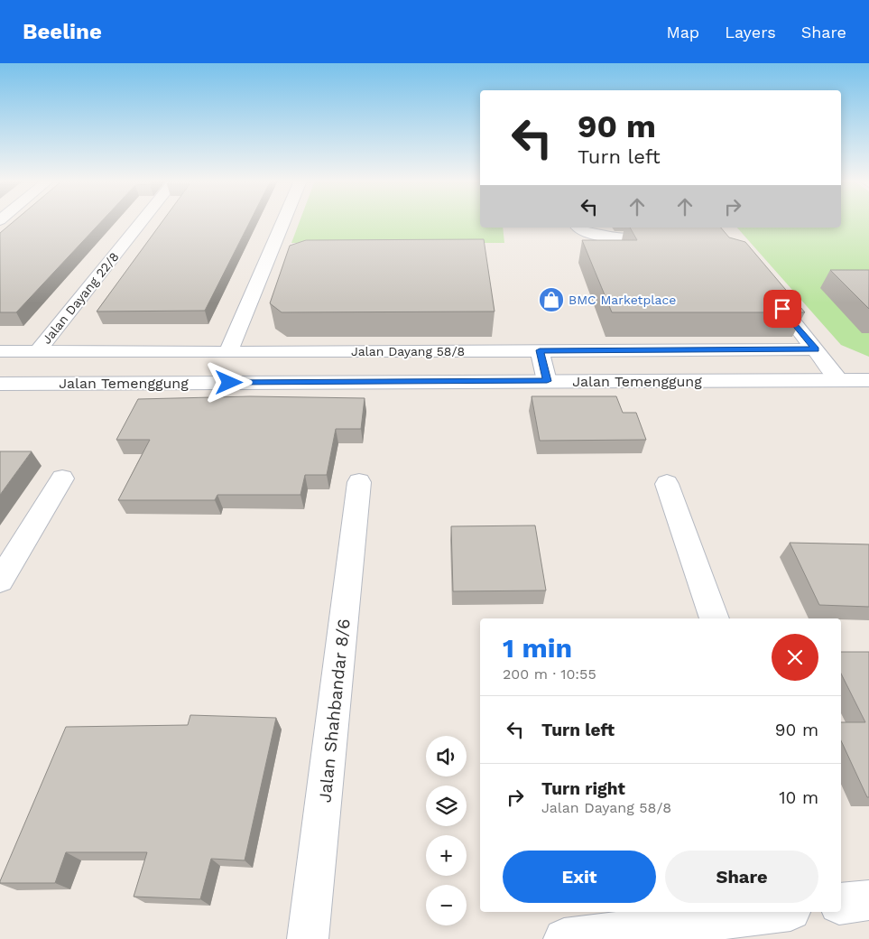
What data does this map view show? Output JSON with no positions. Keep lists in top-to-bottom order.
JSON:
{
  "streets": {
    "street": [
      "Jalan Dayang 22/8",
      "Jalan Dayang 58/8",
      "Jalan Temenggung",
      "Jalan Shahbandar 8/6"
    ]
  },
  "crossings": [
    ["Jalan Dayang 22/8", "Jalan Dayang 58/8"]
  ],
  "places": {
    "shop": ["BMC Marketplace"]
  },
  "page": {
    "header": "Beeline",
    "nav": ["Map", "Layers", "Share"],
    "turn": ["90 m", "Turn left"],
    "heading": ["1 min", "200 m · 10:55"],
    "list": [
      {
        "name": "Turn left",
        "value": "90 m"
      },
      {
        "name": "Turn right",
        "note": "Jalan Dayang 58/8",
        "value": "10 m"
      }
    ],
    "map_buttons": ["+", "−"],
    "buttons": ["Exit", "Share"]
  }
}
